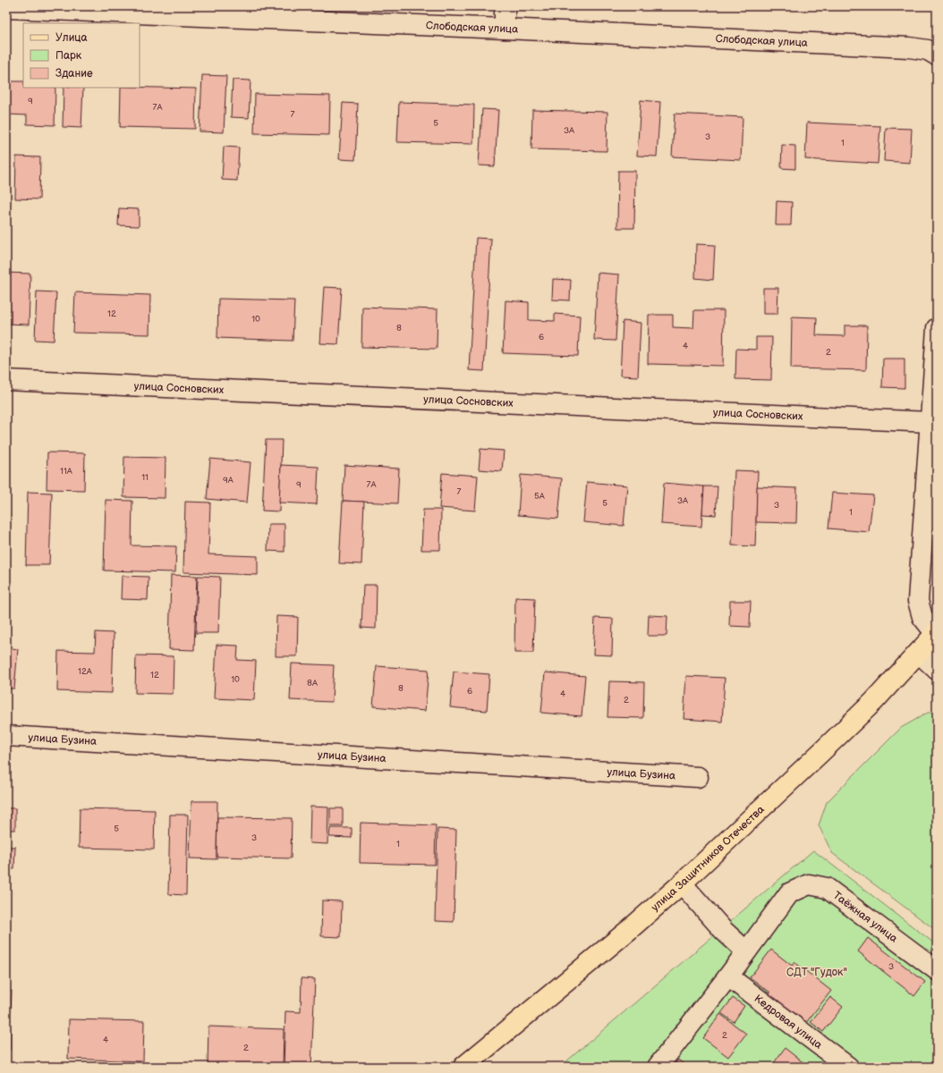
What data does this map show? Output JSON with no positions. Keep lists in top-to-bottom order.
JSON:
{
  "streets": {
    "main road": ["улица Защитников Отечества"],
    "street": [
      "Слободская улица",
      "улица Сосновских",
      "улица Бузина",
      "Таёжная улица",
      "Кедровая улица"
    ]
  },
  "parks": ["СДТ \"Гудок\""],
  "house_numbers": [
    "9",
    "7А",
    "7",
    "5",
    "3А",
    "3",
    "1",
    "12",
    "10",
    "8",
    "6",
    "4",
    "2",
    "11А",
    "11",
    "9А",
    "9",
    "7А",
    "7",
    "5А",
    "3А",
    "5",
    "3",
    "1",
    "12А",
    "12",
    "10",
    "8А",
    "8",
    "6",
    "4",
    "2",
    "5",
    "3",
    "1",
    "3",
    "2",
    "4",
    "2"
  ],
  "legend": ["Улица", "Парк", "Здание"]
}
